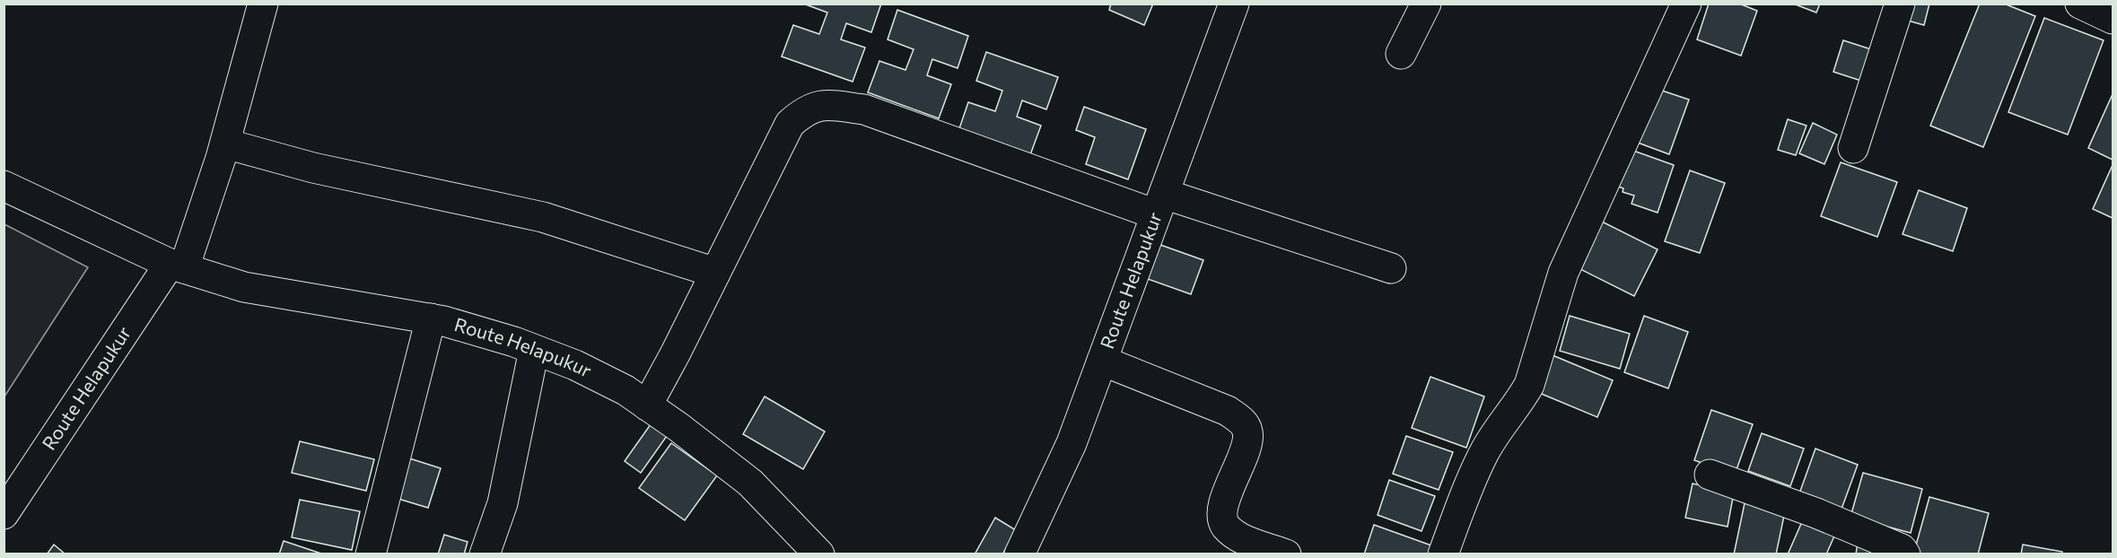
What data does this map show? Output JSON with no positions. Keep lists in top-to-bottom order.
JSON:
{
  "streets": {
    "street": ["Route Helapukur"]
  }
}
